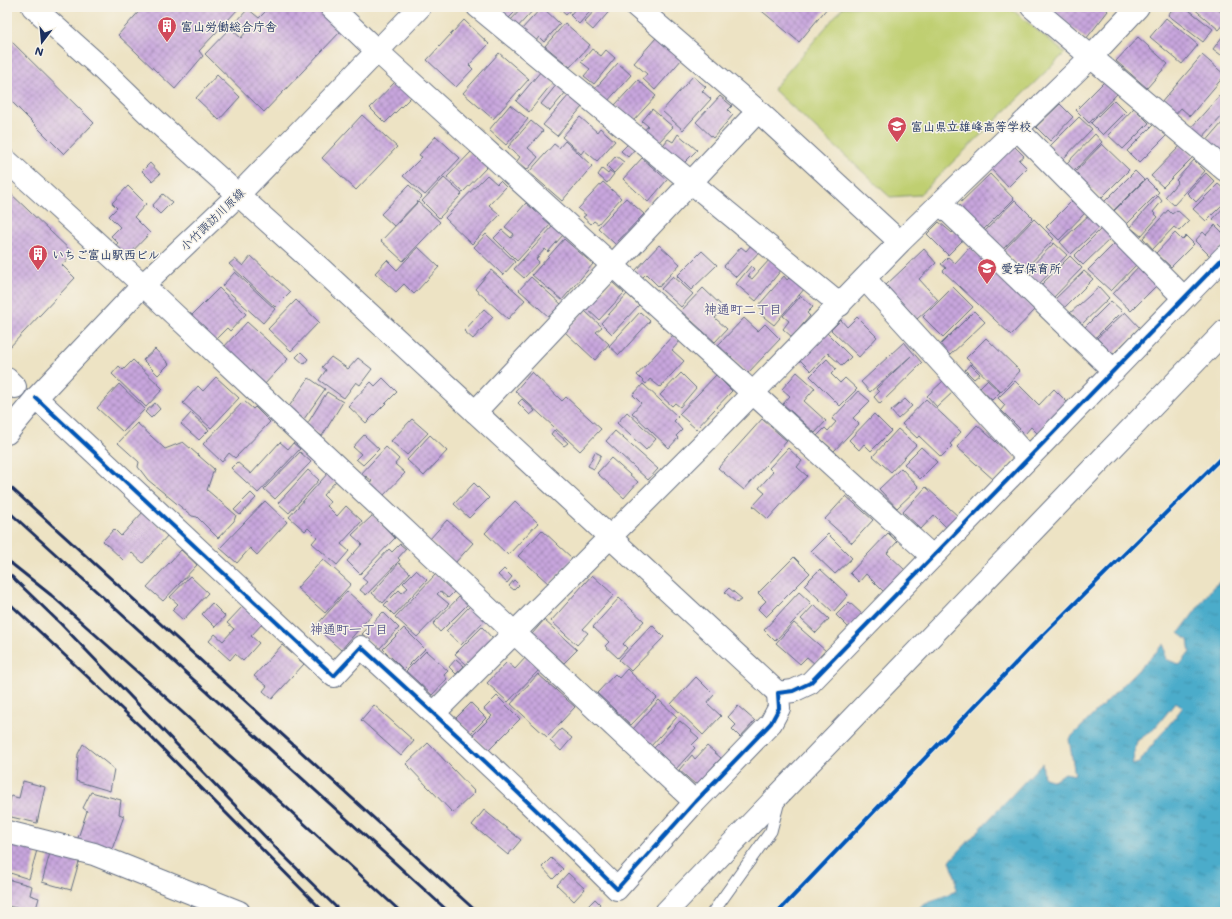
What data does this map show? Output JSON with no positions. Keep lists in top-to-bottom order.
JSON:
{
  "streets": {
    "street": ["小竹諏訪川原線"]
  },
  "districts": ["神通町二丁目", "神通町一丁目"],
  "places": {
    "building": ["富山労働総合庁舎", "いちご富山駅西ビル"],
    "school or university": ["富山県立雄峰高等学校", "愛宕保育所"]
  },
  "north": "bottom"
}
